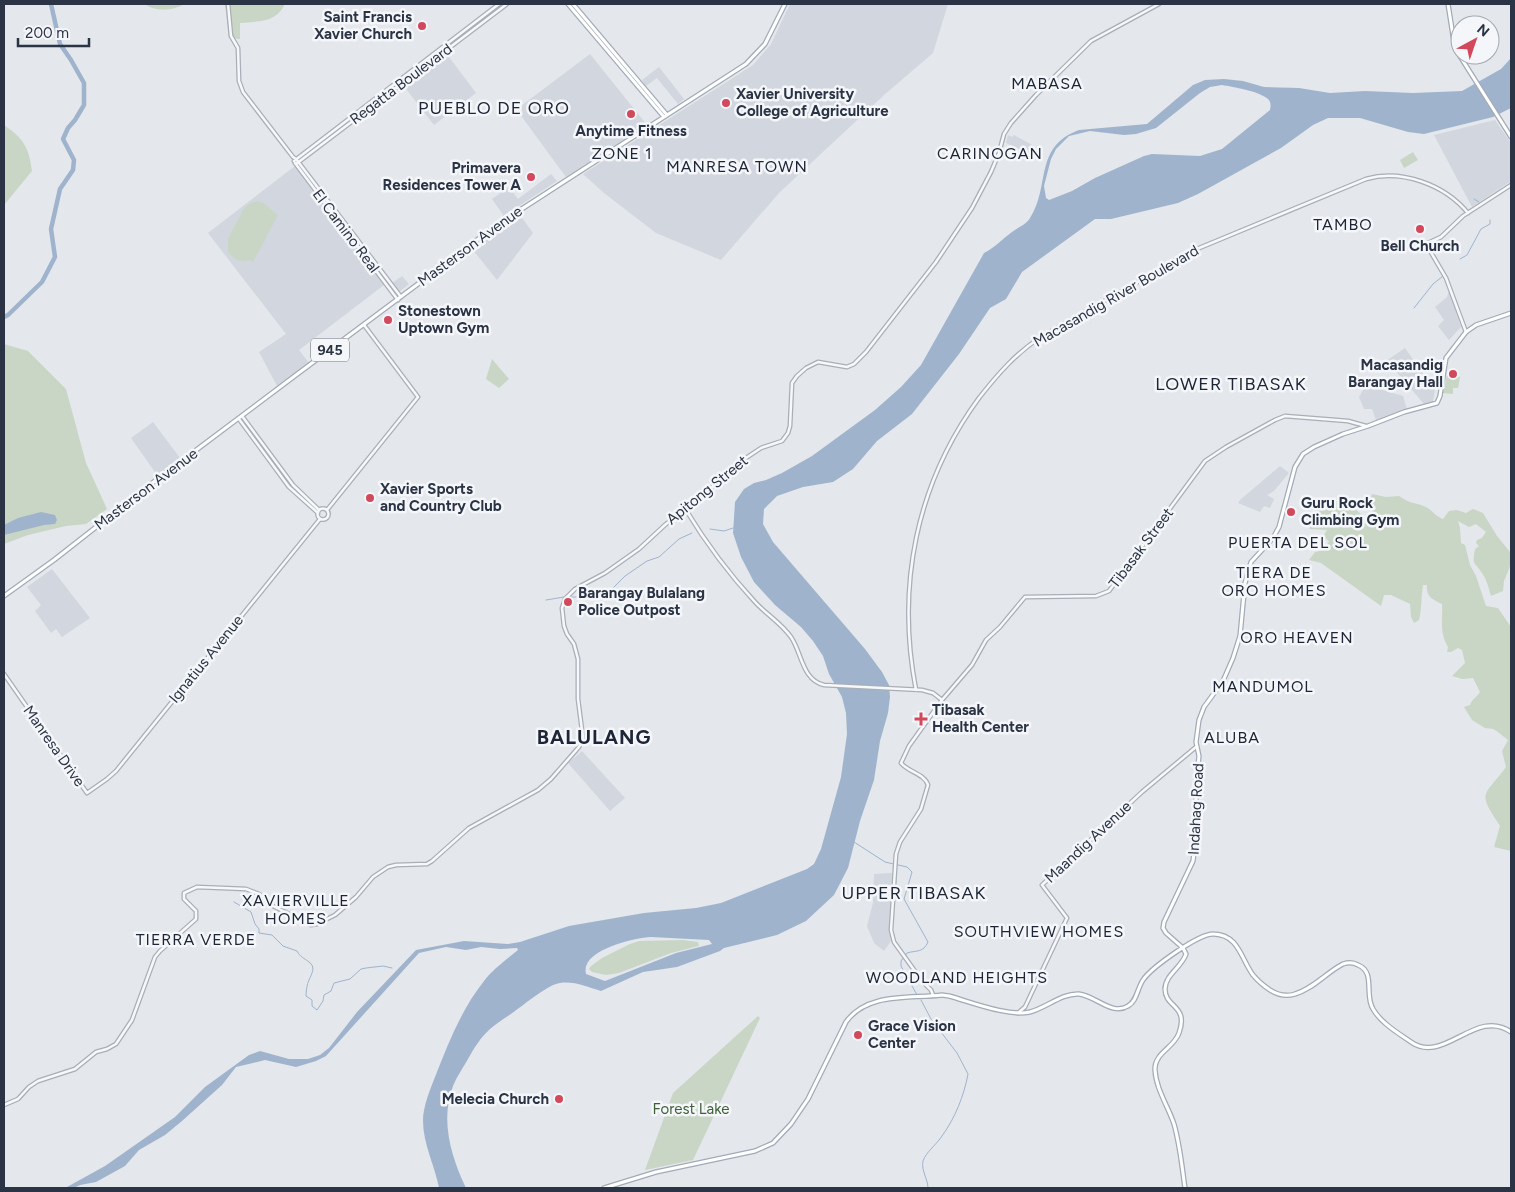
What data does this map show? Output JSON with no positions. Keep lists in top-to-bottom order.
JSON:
{
  "streets": {
    "main road": ["Masterson Avenue", "945", "Indahag Road"],
    "street": [
      "Regatta Boulevard",
      "El Camino Real",
      "Macasandig River Boulevard",
      "Apitong Street",
      "Tibasak Street",
      "Ignatius Avenue",
      "Manresa Drive",
      "Maandig Avenue"
    ]
  },
  "crossings": [
    ["Regatta Boulevard", "El Camino Real"],
    ["El Camino Real", "Masterson Avenue"],
    ["Tibasak Street", "Indahag Road"],
    ["Ignatius Avenue", "Manresa Drive"],
    ["Indahag Road", "Maandig Avenue"]
  ],
  "districts": [
    "MABASA",
    "PUEBLO DE ORO",
    "ZONE 1",
    "CARINOGAN",
    "MANRESA TOWN",
    "TAMBO",
    "LOWER TIBASAK",
    "PUERTA DEL SOL",
    "TIERA DE ORO HOMES",
    "ORO HEAVEN",
    "MANDUMOL",
    "BALULANG",
    "ALUBA",
    "UPPER TIBASAK",
    "XAVIERVILLE HOMES",
    "SOUTHVIEW HOMES",
    "TIERRA VERDE",
    "WOODLAND HEIGHTS"
  ],
  "parks": ["Forest Lake"],
  "places": {
    "other": [
      "Saint Francis Xavier Church",
      "Xavier University College of Agriculture",
      "Anytime Fitness",
      "Primavera Residences Tower A",
      "Bell Church",
      "Stonestown Uptown Gym",
      "Macasandig Barangay Hall",
      "Xavier Sports and Country Club",
      "Guru Rock Climbing Gym",
      "Barangay Bulalang Police Outpost",
      "Grace Vision Center",
      "Melecia Church"
    ],
    "health": ["Tibasak Health Center"]
  },
  "scale_bar": "200 m",
  "north": "top right"
}
